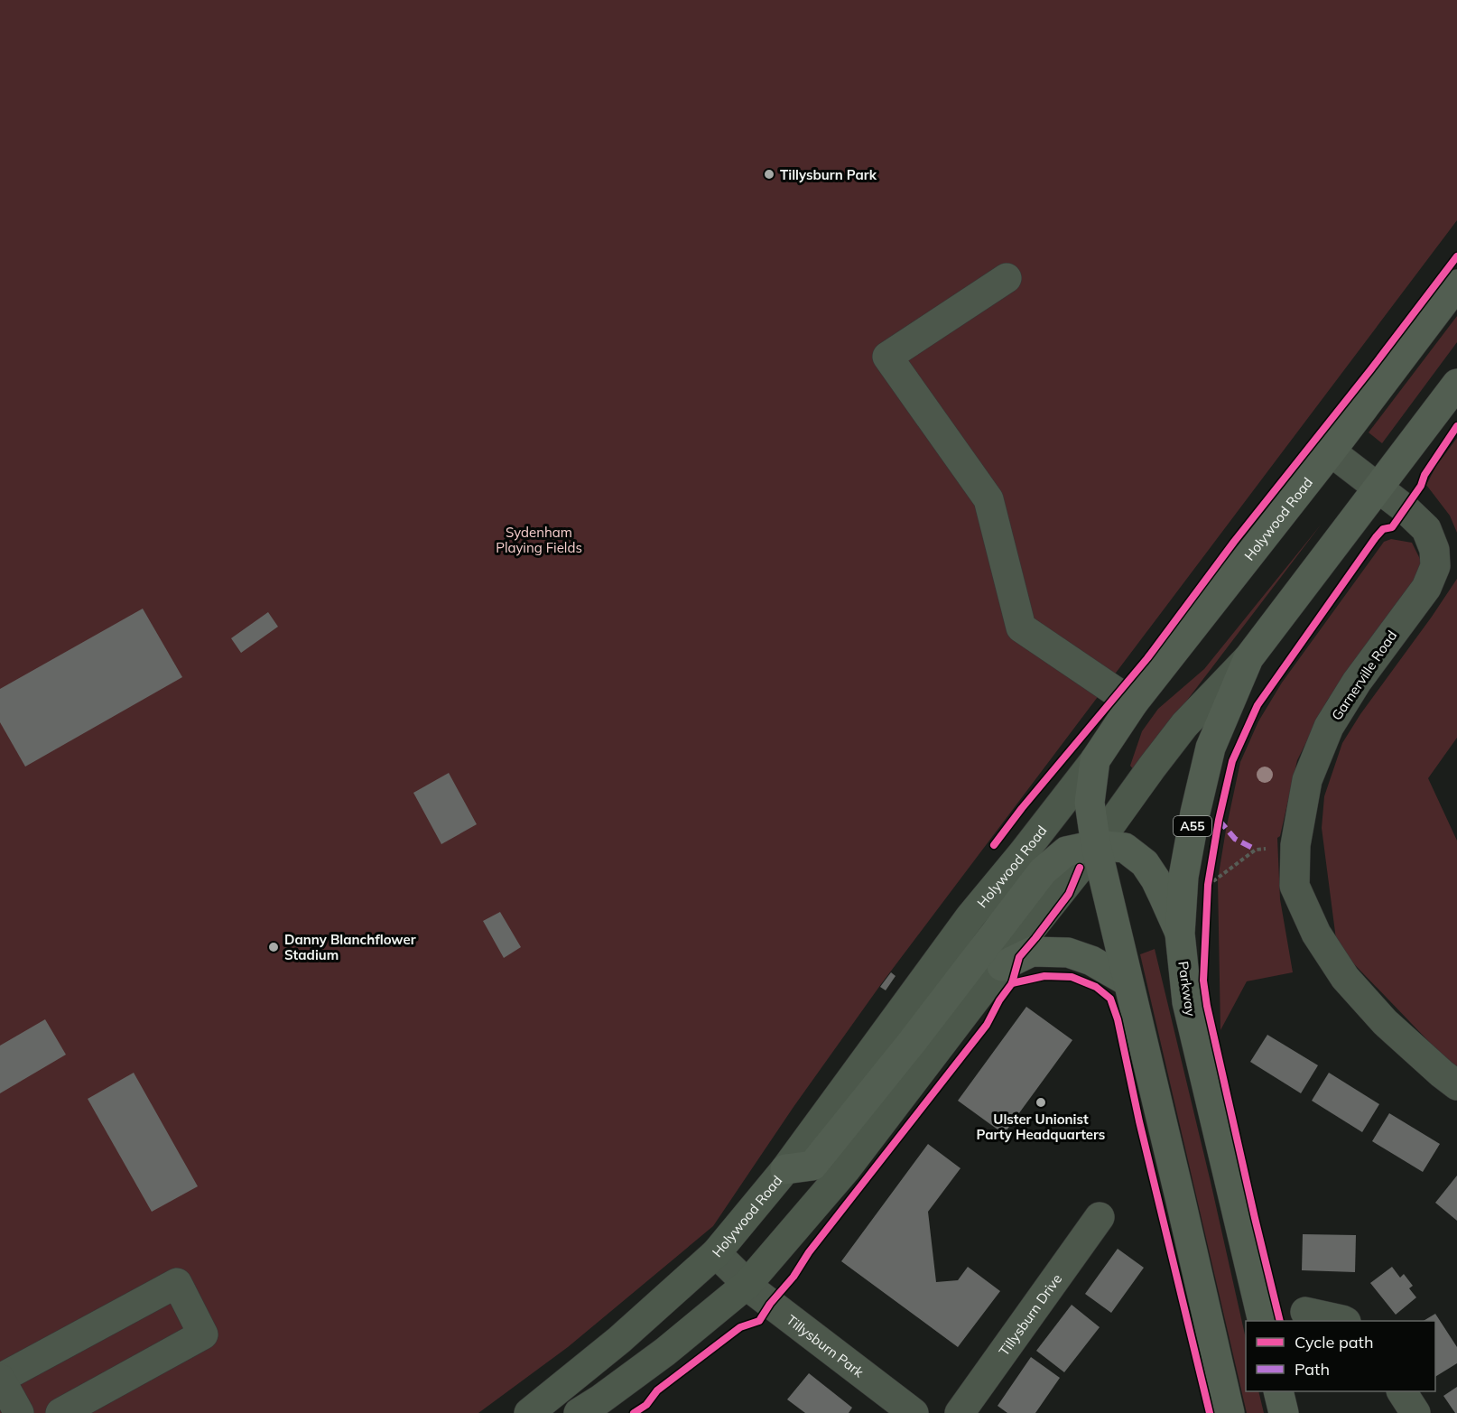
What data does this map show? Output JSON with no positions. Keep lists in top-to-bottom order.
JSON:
{
  "streets": {
    "highway": ["Holywood Road", "A55", "Parkway"],
    "street": ["Garnerville Road", "Tillysburn Drive", "Tillysburn Park"]
  },
  "crossings": [
    ["Holywood Road", "Garnerville Road"],
    ["Holywood Road", "Tillysburn Park"],
    ["Garnerville Road", "A55"],
    ["A55", "Parkway"]
  ],
  "parks": ["Sydenham Playing Fields"],
  "places": ["Tillysburn Park", "Danny Blanchflower Stadium", "Ulster Unionist Party Headquarters"],
  "legend": ["Cycle path", "Path"]
}
